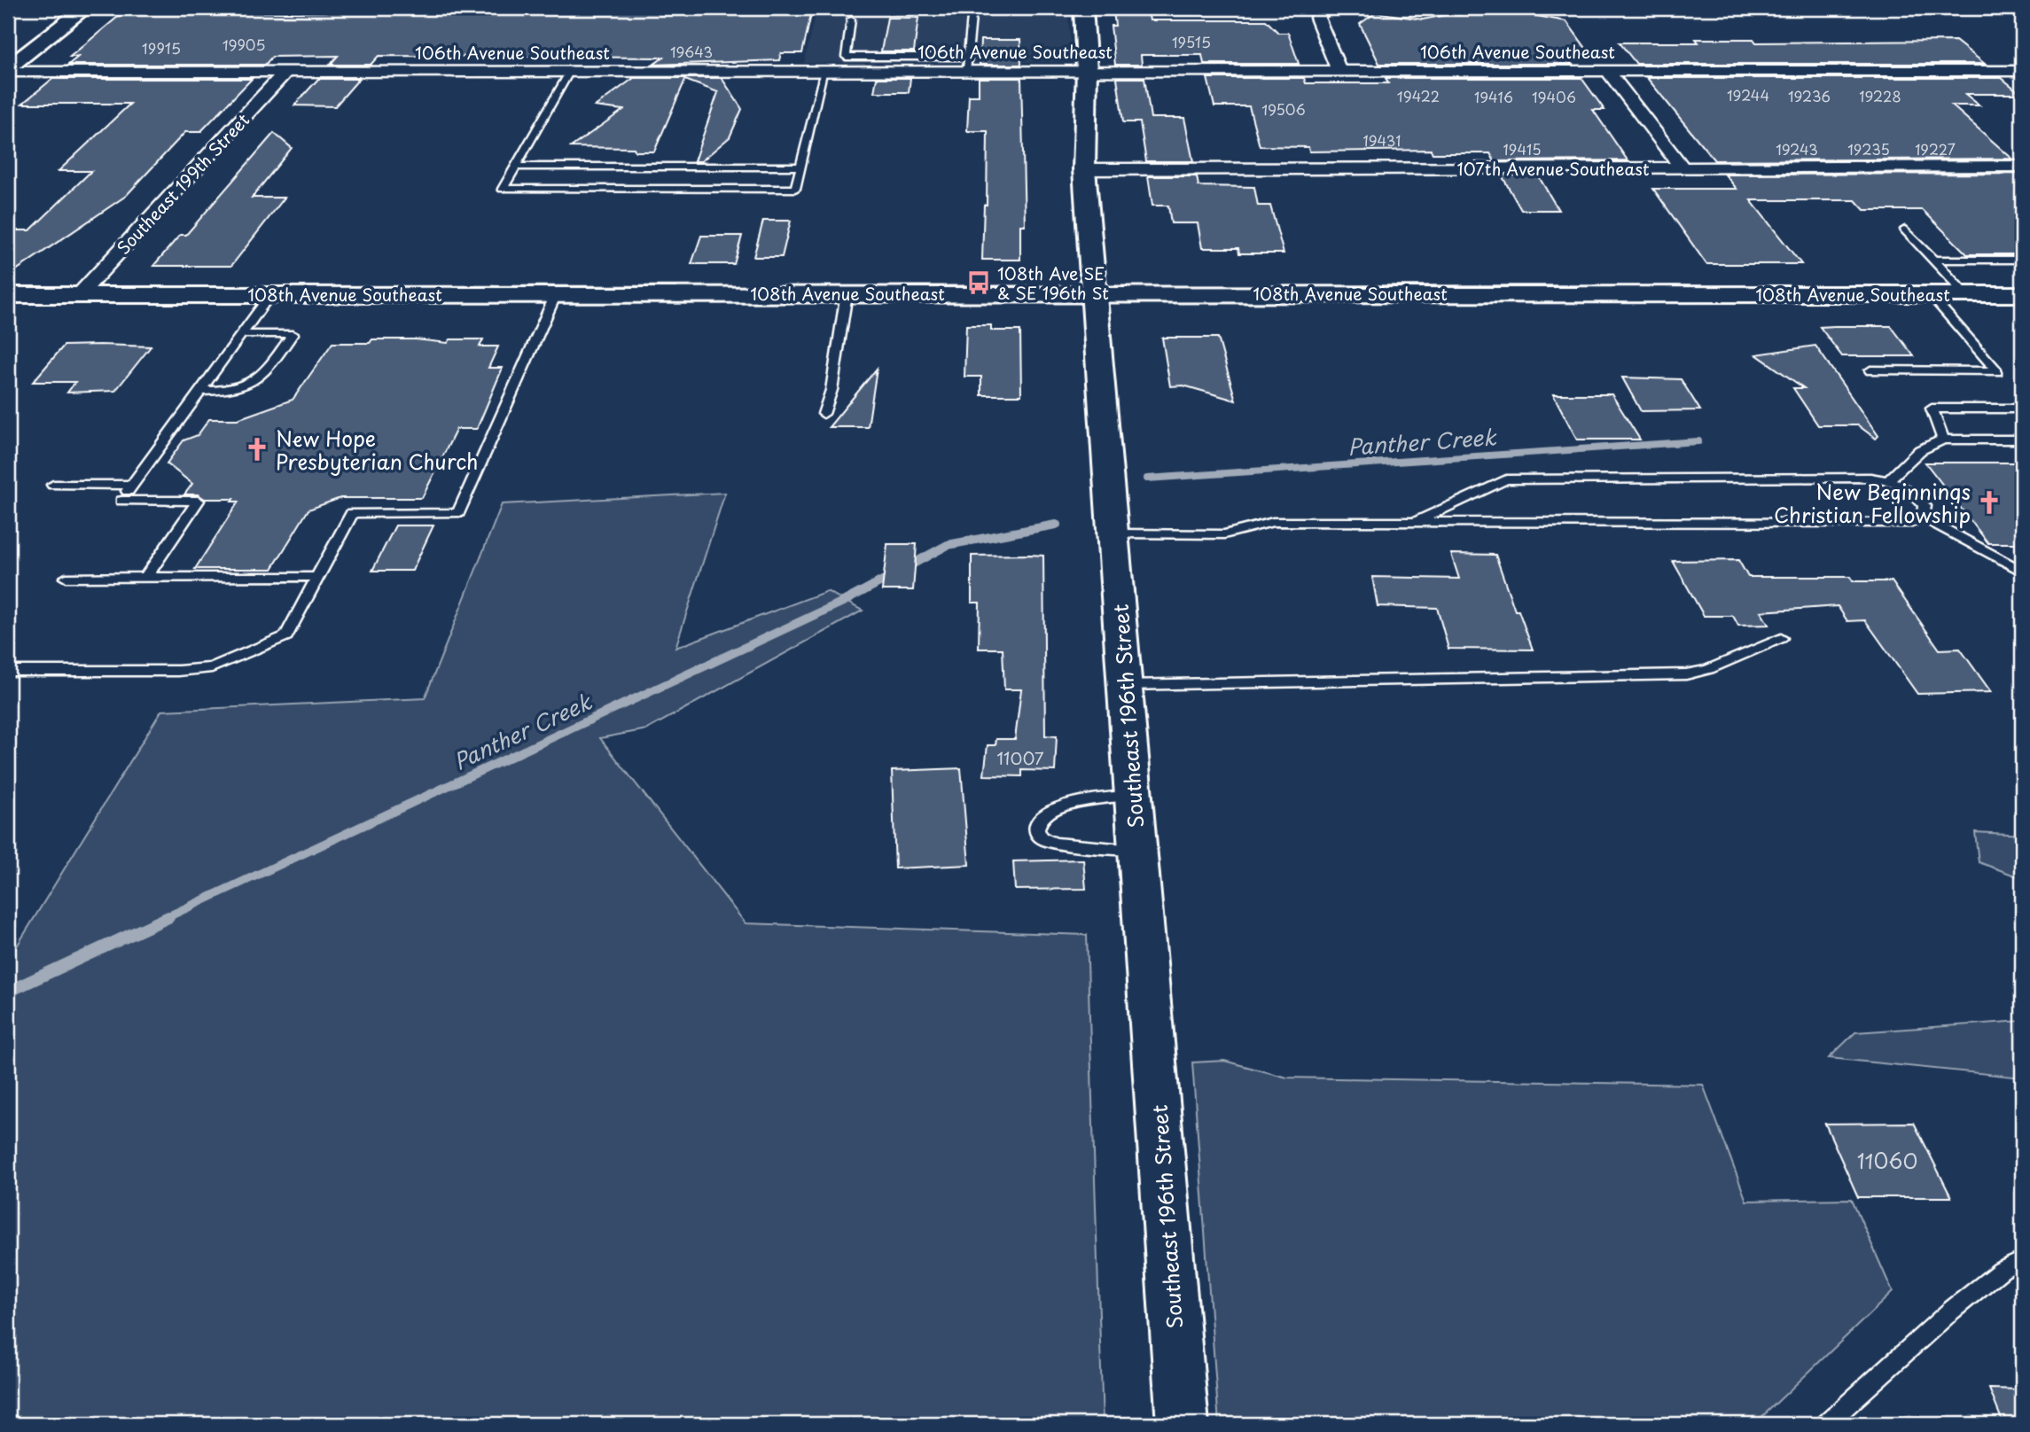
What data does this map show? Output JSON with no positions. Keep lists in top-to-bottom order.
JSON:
{
  "streets": {
    "street": [
      "106th Avenue Southeast",
      "107th Avenue Southeast",
      "Southeast 199th Street",
      "108th Avenue Southeast",
      "Southeast 196th Street"
    ]
  },
  "crossings": [
    ["106th Avenue Southeast", "Southeast 199th Street"],
    ["106th Avenue Southeast", "Southeast 196th Street"],
    ["107th Avenue Southeast", "Southeast 196th Street"],
    ["Southeast 199th Street", "108th Avenue Southeast"],
    ["108th Avenue Southeast", "Southeast 196th Street"]
  ],
  "water": ["Panther Creek"],
  "places": {
    "bus stop": ["108th Ave SE & SE 196th St"],
    "church": ["New Hope Presbyterian Church", "New Beginnings Christian Fellowship"]
  },
  "house_numbers": [
    "19515",
    "19905",
    "19915",
    "19643",
    "19244",
    "19422",
    "19236",
    "19228",
    "19416",
    "19406",
    "19506",
    "19431",
    "19415",
    "19243",
    "19235",
    "19227",
    "11007",
    "11060"
  ]
}
